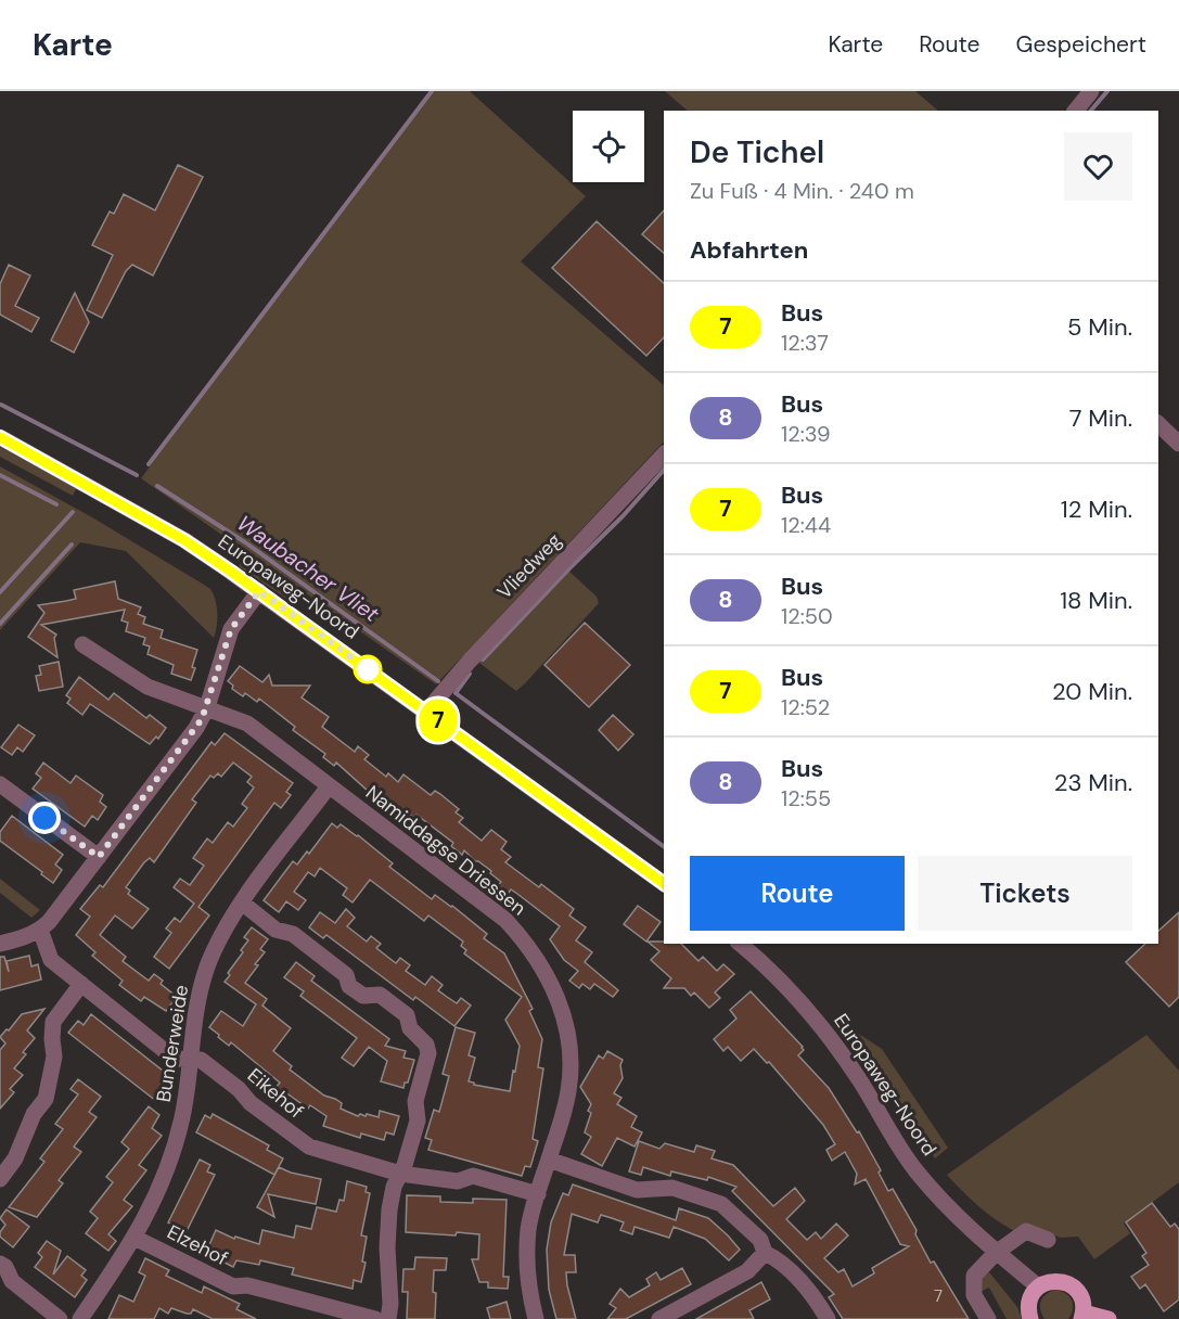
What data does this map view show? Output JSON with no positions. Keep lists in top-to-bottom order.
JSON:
{
  "streets": {
    "street": [
      "Vliedweg",
      "Europaweg-Noord",
      "Namiddagse Driessen",
      "Bunderweide",
      "Eikehof",
      "Elzehof"
    ]
  },
  "crossings": [
    ["Vliedweg", "Europaweg-Noord"],
    ["Namiddagse Driessen", "Bunderweide"],
    ["Namiddagse Driessen", "Eikehof"],
    ["Bunderweide", "Eikehof"],
    ["Bunderweide", "Elzehof"]
  ],
  "water": ["Waubacher Vliet"],
  "lines": ["bus line 7"],
  "house_numbers": ["7"],
  "page": {
    "header": "Karte",
    "nav": ["Karte", "Route", "Gespeichert"],
    "on_map": "7",
    "heading": [
      ["De Tichel", "Zu Fuß · 4 Min. · 240 m"],
      "Abfahrten"
    ],
    "list": [
      {
        "mark": "7",
        "name": "Bus",
        "note": "12:37",
        "value": "5 Min."
      },
      {
        "mark": "8",
        "name": "Bus",
        "note": "12:39",
        "value": "7 Min."
      },
      {
        "mark": "7",
        "name": "Bus",
        "note": "12:44",
        "value": "12 Min."
      },
      {
        "mark": "8",
        "name": "Bus",
        "note": "12:50",
        "value": "18 Min."
      },
      {
        "mark": "7",
        "name": "Bus",
        "note": "12:52",
        "value": "20 Min."
      },
      {
        "mark": "8",
        "name": "Bus",
        "note": "12:55",
        "value": "23 Min."
      }
    ],
    "buttons": ["Route", "Tickets"]
  }
}
